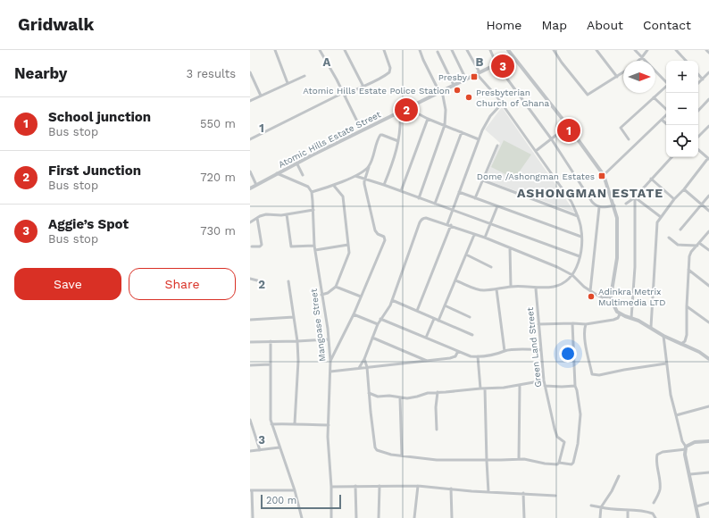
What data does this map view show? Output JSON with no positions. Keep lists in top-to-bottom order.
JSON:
{
  "streets": {
    "street": ["Atomic Hills Estate Street", "Mangoase Street", "Green Land Street"]
  },
  "districts": ["ASHONGMAN ESTATE"],
  "places": {
    "transit": ["Presby", "Dome /Ashongman Estates"],
    "other": ["Atomic Hills Estate Police Station", "Presbyterian Church of Ghana", "Adinkra Metrix Multimedia LTD"]
  },
  "scale_bar": "200 m",
  "north": "right",
  "page": {
    "header": "Gridwalk",
    "nav": [
      "Home",
      "Map",
      "About",
      "Contact"
    ],
    "heading": ["Nearby", "3 results"],
    "pins": ["3", "2", "1"],
    "map_buttons": ["+", "−"],
    "list": [
      {
        "mark": "1",
        "name": "School junction",
        "note": "Bus stop",
        "value": "550 m"
      },
      {
        "mark": "2",
        "name": "First Junction",
        "note": "Bus stop",
        "value": "720 m"
      },
      {
        "mark": "3",
        "name": "Aggie’s Spot",
        "note": "Bus stop",
        "value": "730 m"
      }
    ],
    "buttons": ["Save", "Share"],
    "scale": "200 m"
  },
  "grid": {
    "columns": ["A", "B"],
    "rows": ["1", "2", "3"]
  }
}
